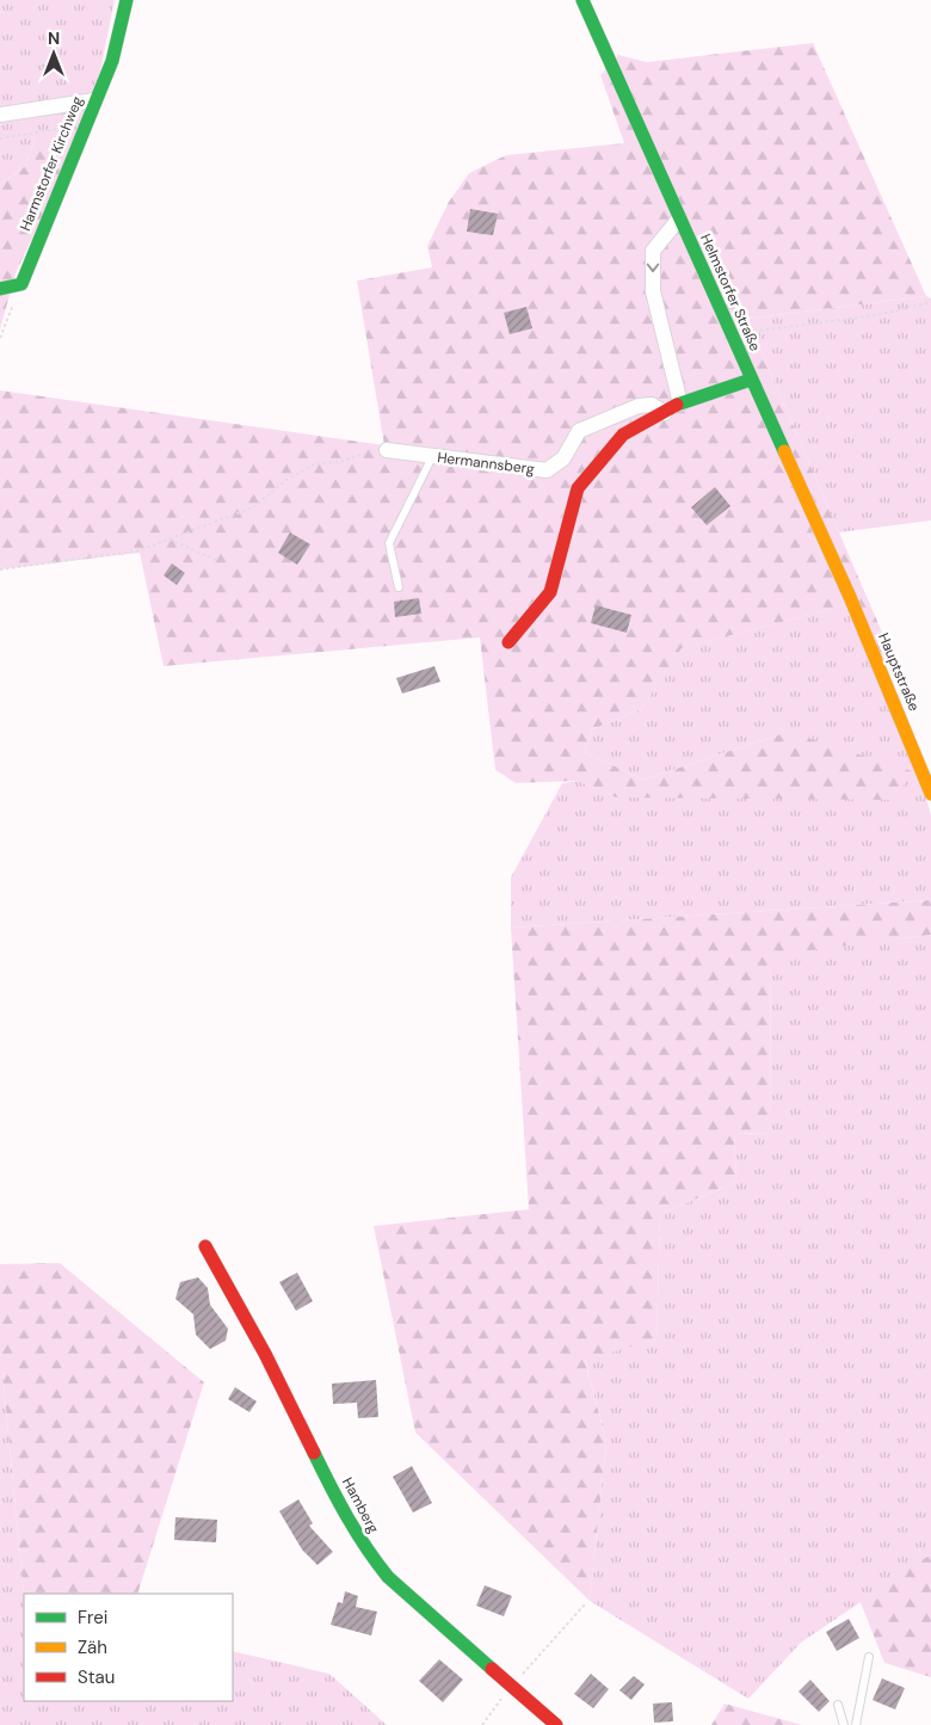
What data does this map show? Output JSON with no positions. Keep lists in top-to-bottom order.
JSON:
{
  "streets": {
    "street": [
      "Harmstorfer Kirchweg",
      "Helmstorfer Straße",
      "Hermannsberg",
      "Hauptstraße",
      "Hamberg"
    ]
  },
  "crossings": [
    ["Helmstorfer Straße", "Hauptstraße"]
  ],
  "legend": ["Frei", "Zäh", "Stau"],
  "north": "top"
}
